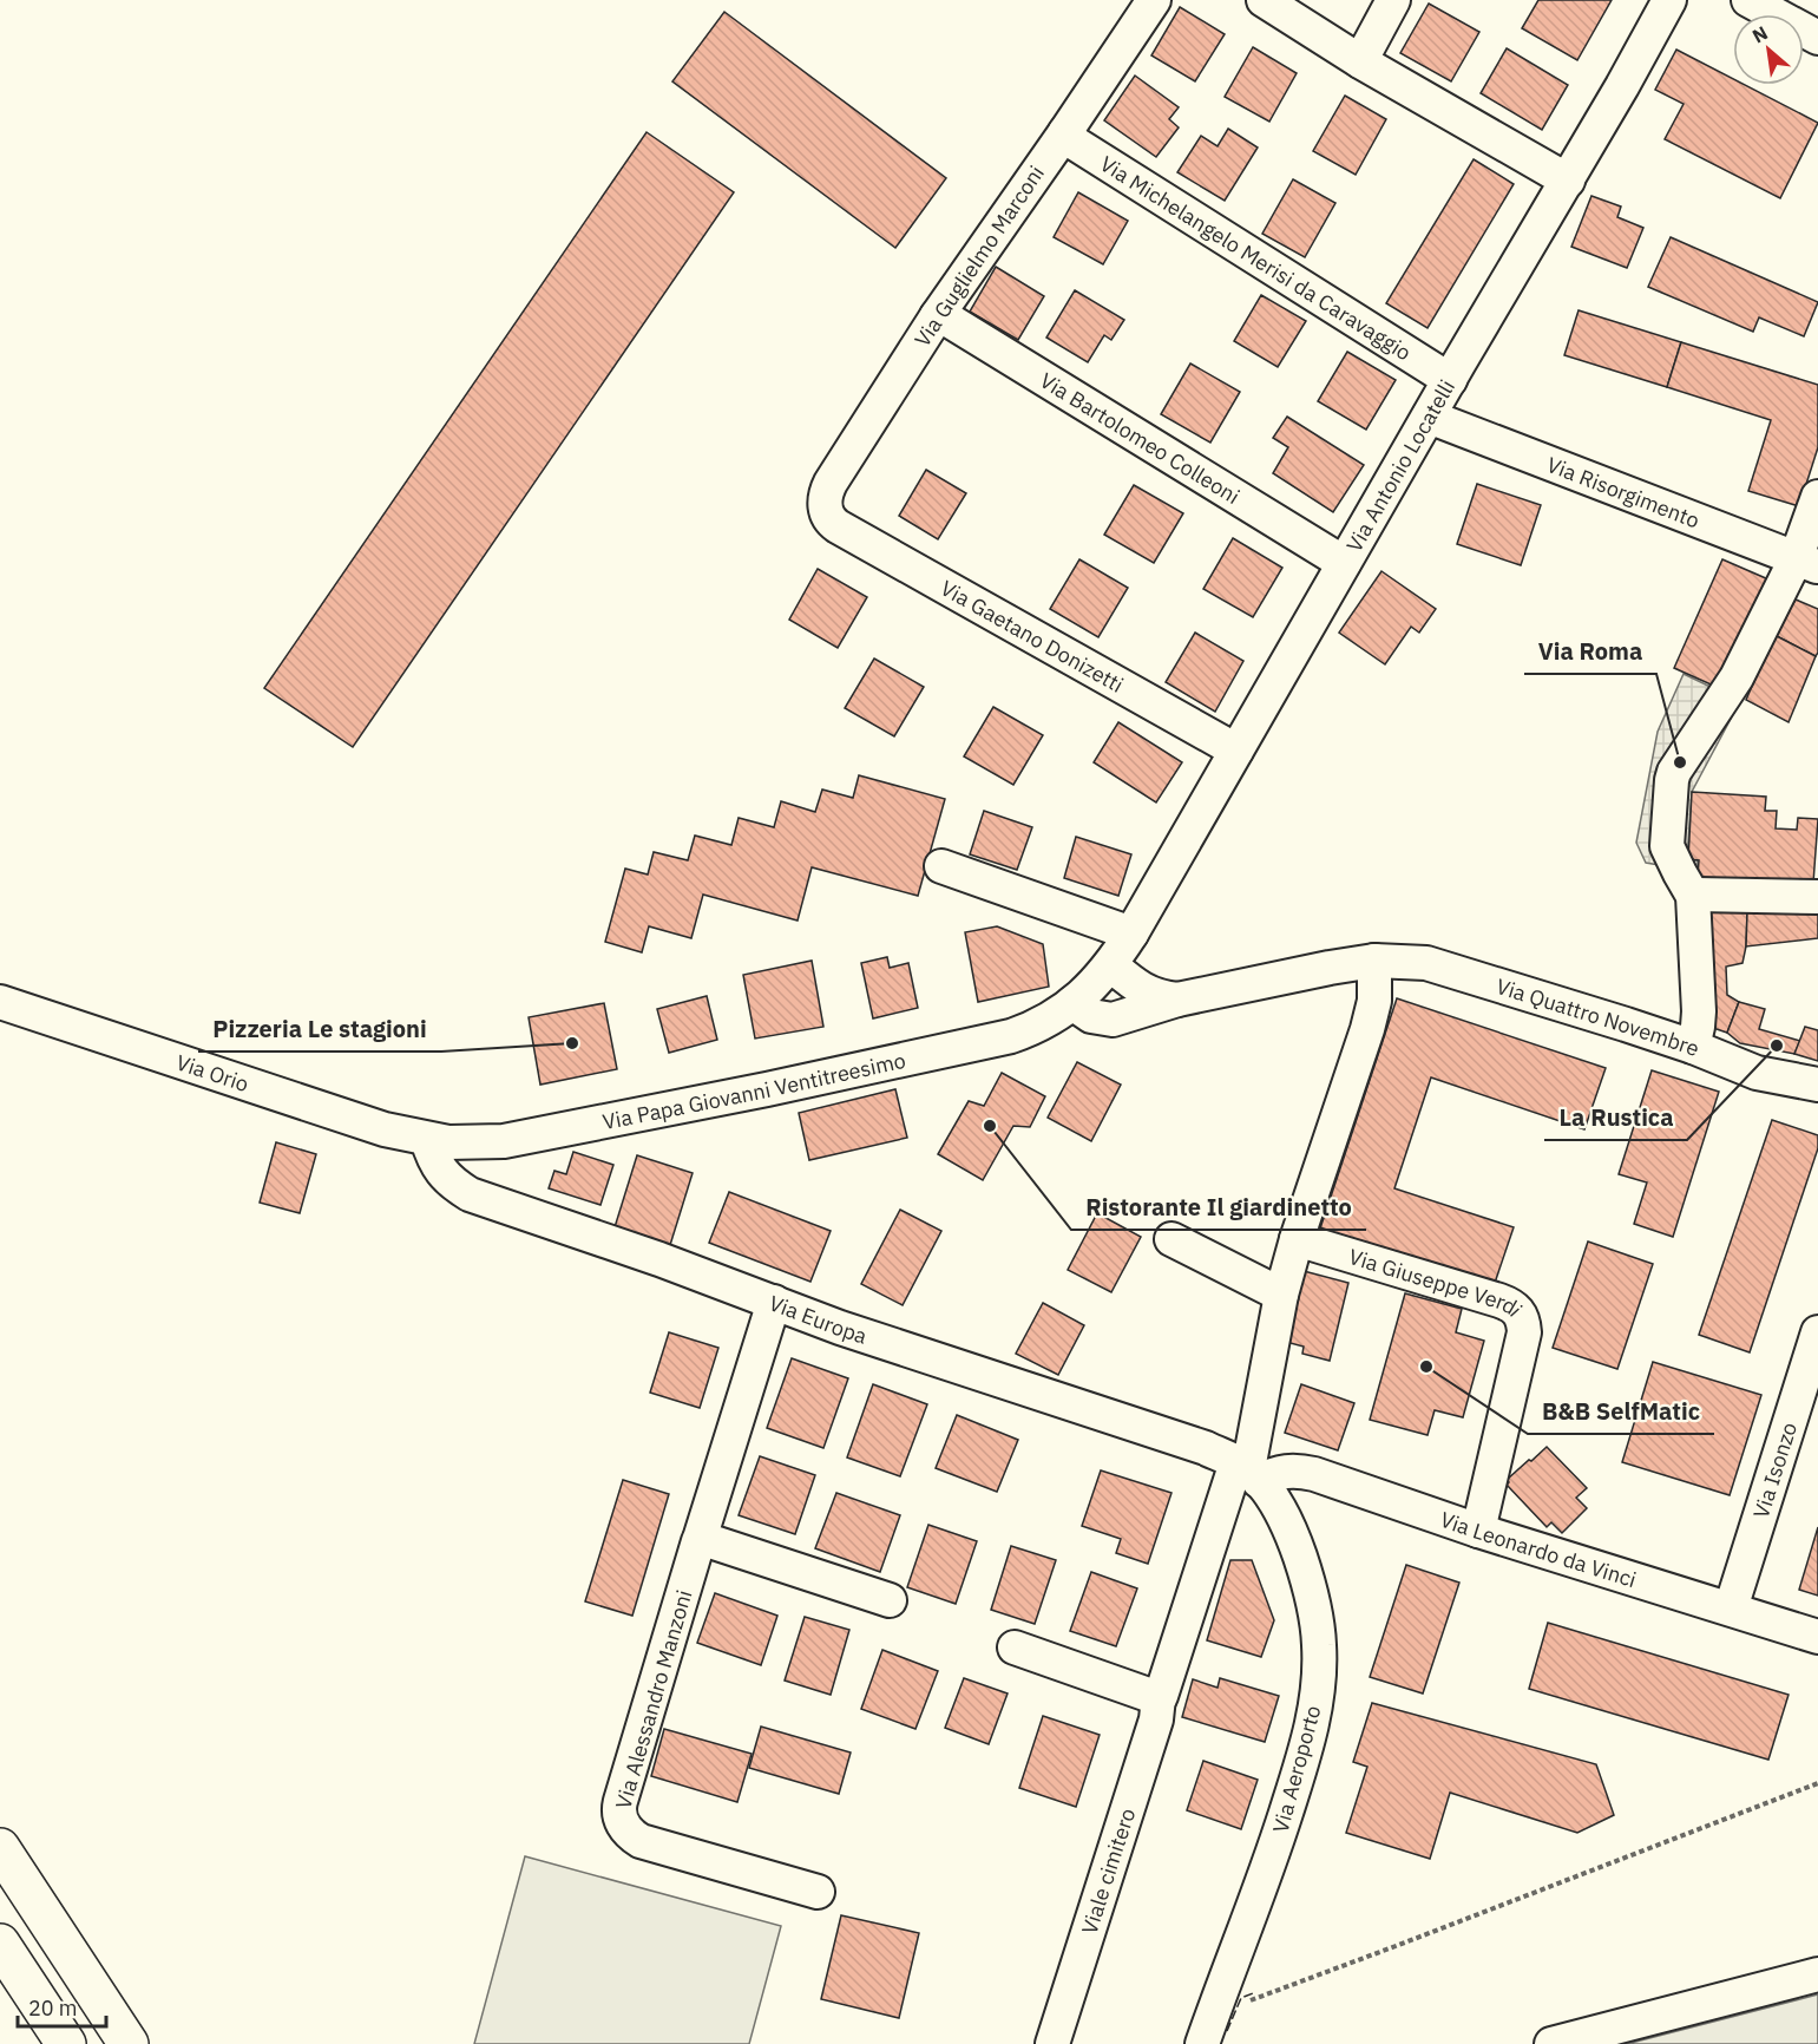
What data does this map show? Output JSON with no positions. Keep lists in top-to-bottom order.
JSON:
{
  "streets": {
    "street": [
      "Via Guglielmo Marconi",
      "Via Michelangelo Merisi da Caravaggio",
      "Via Bartolomeo Colleoni",
      "Via Antonio Locatelli",
      "Via Risorgimento",
      "Via Gaetano Donizetti",
      "Via Quattro Novembre",
      "Via Orio",
      "Via Papa Giovanni Ventitreesimo",
      "Via Giuseppe Verdi",
      "Via Europa",
      "Via Isonzo",
      "Via Leonardo da Vinci",
      "Via Alessandro Manzoni",
      "Via Aeroporto",
      "Viale cimitero"
    ]
  },
  "crossings": [
    ["Via Guglielmo Marconi", "Via Michelangelo Merisi da Caravaggio"],
    ["Via Guglielmo Marconi", "Via Bartolomeo Colleoni"],
    ["Via Guglielmo Marconi", "Via Gaetano Donizetti"],
    ["Via Michelangelo Merisi da Caravaggio", "Via Antonio Locatelli"],
    ["Via Bartolomeo Colleoni", "Via Antonio Locatelli"],
    ["Via Antonio Locatelli", "Via Risorgimento"],
    ["Via Antonio Locatelli", "Via Gaetano Donizetti"],
    ["Via Antonio Locatelli", "Via Papa Giovanni Ventitreesimo"],
    ["Via Quattro Novembre", "Viale cimitero"],
    ["Via Orio", "Via Papa Giovanni Ventitreesimo"],
    ["Via Orio", "Via Europa"],
    ["Via Papa Giovanni Ventitreesimo", "Via Europa"],
    ["Via Giuseppe Verdi", "Via Leonardo da Vinci"],
    ["Via Giuseppe Verdi", "Viale cimitero"],
    ["Via Europa", "Via Leonardo da Vinci"],
    ["Via Europa", "Via Alessandro Manzoni"],
    ["Via Europa", "Via Aeroporto"],
    ["Via Europa", "Viale cimitero"],
    ["Via Isonzo", "Via Leonardo da Vinci"],
    ["Via Leonardo da Vinci", "Via Aeroporto"],
    ["Via Leonardo da Vinci", "Viale cimitero"],
    ["Via Aeroporto", "Viale cimitero"]
  ],
  "places": [
    "Via Roma",
    "Pizzeria Le stagioni",
    "La Rustica",
    "Ristorante Il giardinetto",
    "B&B SelfMatic"
  ],
  "scale_bar": "20 m",
  "north": "top left"
}
